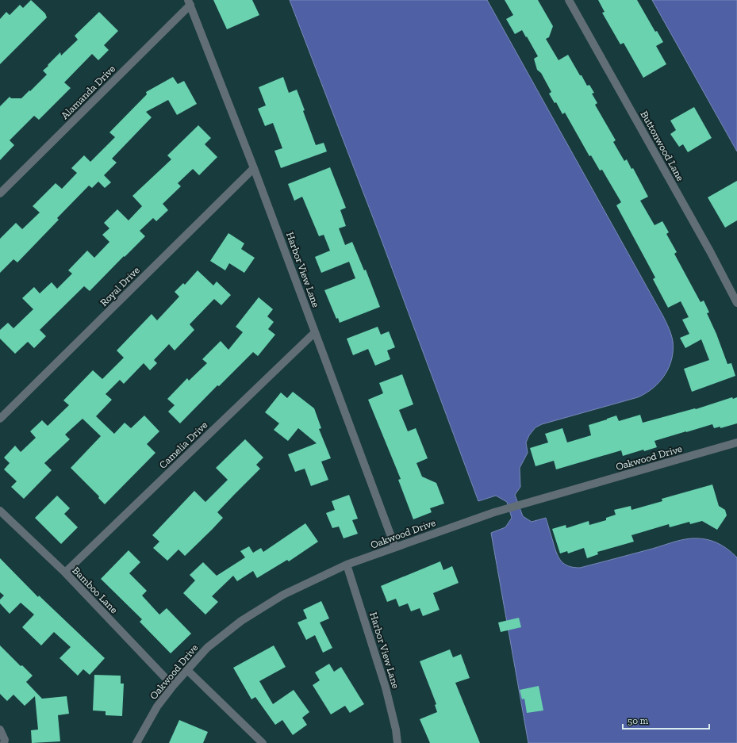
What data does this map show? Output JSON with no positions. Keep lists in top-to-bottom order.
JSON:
{
  "streets": {
    "street": [
      "Alamanda Drive",
      "Buttonwood Lane",
      "Harbor View Lane",
      "Royal Drive",
      "Camelia Drive",
      "Oakwood Drive",
      "Bamboo Lane"
    ]
  },
  "crossings": [
    ["Alamanda Drive", "Harbor View Lane"],
    ["Harbor View Lane", "Royal Drive"],
    ["Harbor View Lane", "Camelia Drive"],
    ["Harbor View Lane", "Oakwood Drive"],
    ["Camelia Drive", "Bamboo Lane"],
    ["Oakwood Drive", "Bamboo Lane"]
  ],
  "scale_bar": "50 m"
}
